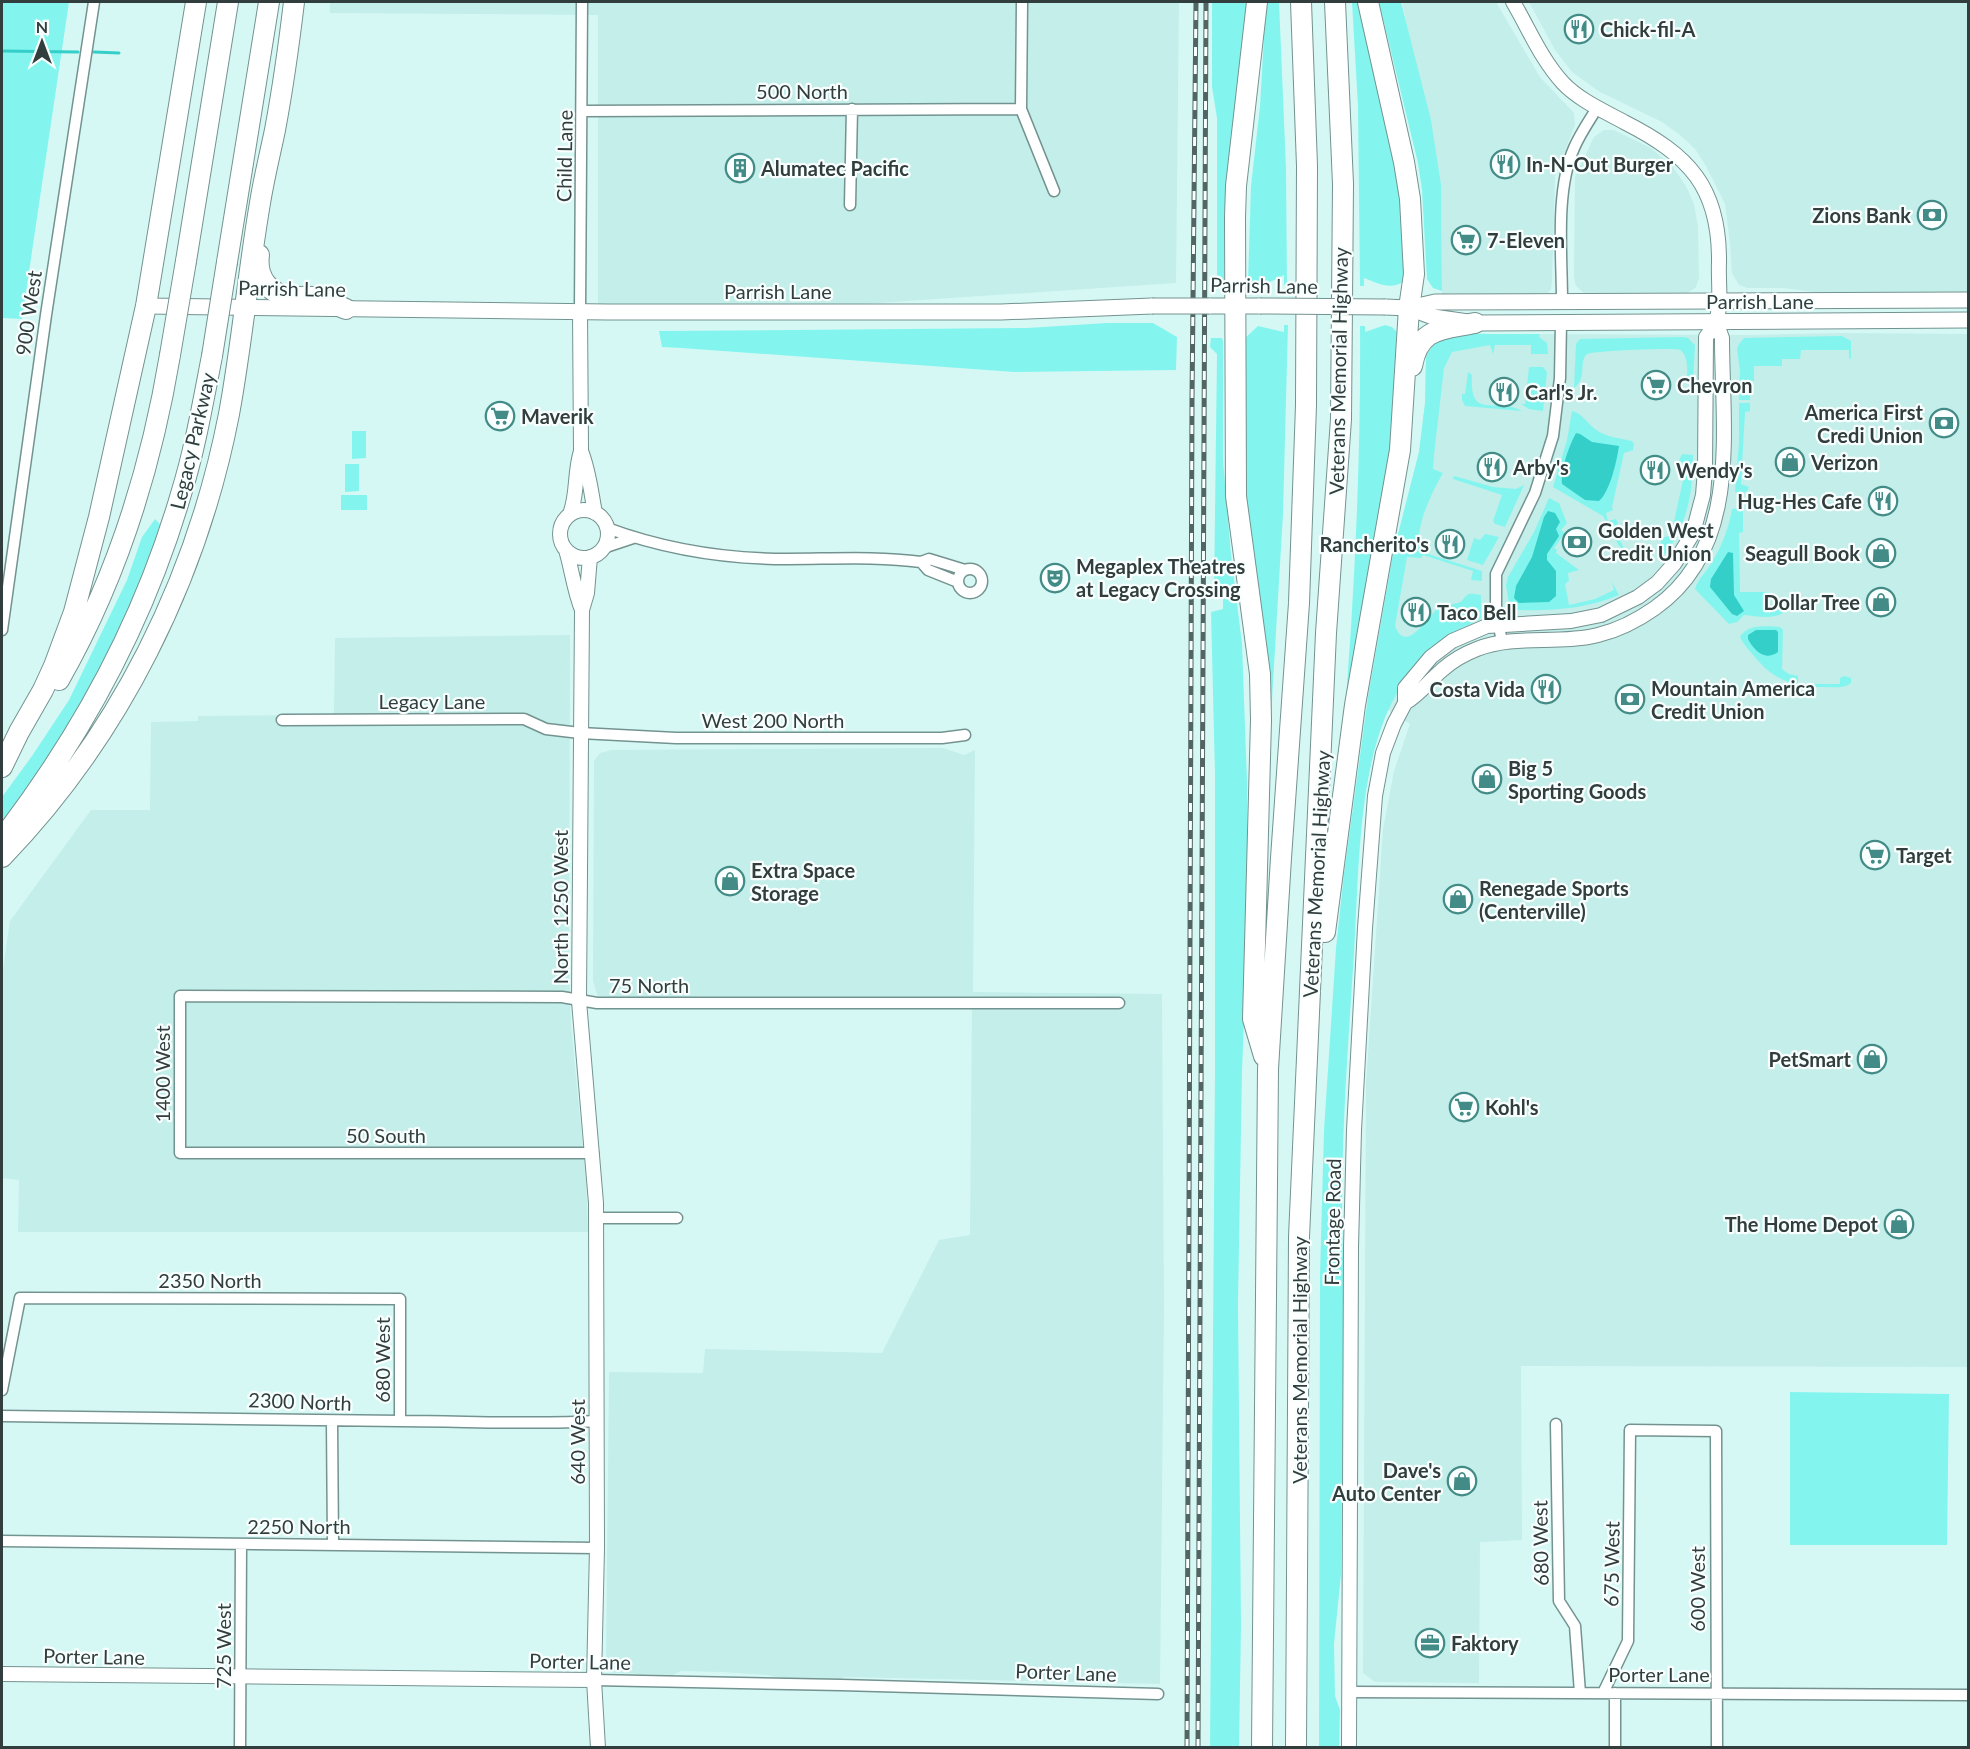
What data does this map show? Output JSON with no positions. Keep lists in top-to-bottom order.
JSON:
{
  "streets": {
    "highway": ["Veterans Memorial Highway", "Legacy Parkway"],
    "main road": ["Parrish Lane"],
    "street": [
      "500 North",
      "Child Lane",
      "900 West",
      "Legacy Lane",
      "West 200 North",
      "North 1250 West",
      "75 North",
      "1400 West",
      "50 South",
      "Frontage Road",
      "2350 North",
      "680 West",
      "2300 North",
      "640 West",
      "2250 North",
      "675 West",
      "600 West",
      "725 West",
      "Porter Lane"
    ]
  },
  "crossings": [
    ["500 North", "Child Lane"],
    ["Child Lane", "Parrish Lane"],
    ["Parrish Lane", "Frontage Road"],
    ["Legacy Lane", "West 200 North"],
    ["Legacy Lane", "North 1250 West"],
    ["West 200 North", "North 1250 West"],
    ["North 1250 West", "75 North"],
    ["North 1250 West", "50 South"],
    ["North 1250 West", "640 West"],
    ["75 North", "1400 West"],
    ["1400 West", "50 South"],
    ["Frontage Road", "Porter Lane"],
    ["2350 North", "680 West"],
    ["680 West", "2300 North"],
    ["680 West", "Porter Lane"],
    ["2300 North", "640 West"],
    ["640 West", "2250 North"],
    ["640 West", "Porter Lane"],
    ["2250 North", "725 West"],
    ["675 West", "600 West"],
    ["675 West", "Porter Lane"],
    ["600 West", "Porter Lane"],
    ["725 West", "Porter Lane"]
  ],
  "places": {
    "restaurant": [
      "Chick-fil-A",
      "In-N-Out Burger",
      "Carl's Jr.",
      "Arby's",
      "Wendy's",
      "Hug-Hes Cafe",
      "Rancherito's",
      "Taco Bell",
      "Costa Vida"
    ],
    "building": ["Alumatec Pacific"],
    "bank": [
      "Zions Bank",
      "America First Credi Union",
      "Golden West Credit Union",
      "Mountain America Credit Union"
    ],
    "supermarket": [
      "7-Eleven",
      "Chevron",
      "Maverik",
      "Target",
      "Kohl's"
    ],
    "shop": [
      "Verizon",
      "Seagull Book",
      "Dollar Tree",
      "Big 5 Sporting Goods",
      "Extra Space Storage",
      "Renegade Sports (Centerville)",
      "PetSmart",
      "The Home Depot",
      "Dave's Auto Center"
    ],
    "theatre": ["Megaplex Theatres at Legacy Crossing"],
    "office": ["Faktory"]
  },
  "north": "top"
}
